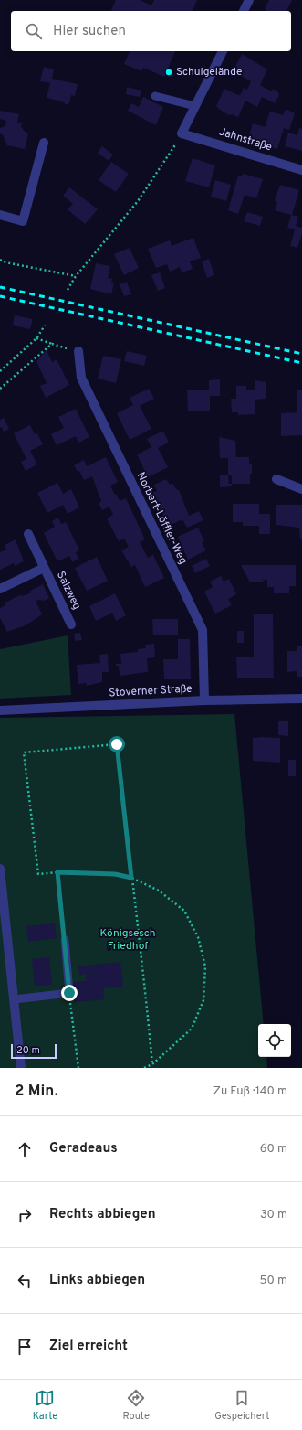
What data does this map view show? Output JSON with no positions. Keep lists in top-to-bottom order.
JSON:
{
  "streets": {
    "street": [
      "Jahnstraße",
      "Norbert-Löffler-Weg",
      "Salzweg",
      "Stoverner Straße"
    ]
  },
  "crossings": [
    ["Norbert-Löffler-Weg", "Stoverner Straße"]
  ],
  "parks": ["Königsesch Friedhof"],
  "places": ["Schulgelände"],
  "scale_bar": "20 m",
  "page": {
    "search": "Hier suchen",
    "scale": "20 m",
    "heading": ["2 Min.", "Zu Fuß · 140 m"],
    "list": [
      ["Geradeaus", "60 m"],
      ["Rechts abbiegen", "30 m"],
      ["Links abbiegen", "50 m"],
      "Ziel erreicht"
    ],
    "nav": ["Karte", "Route", "Gespeichert"]
  }
}
